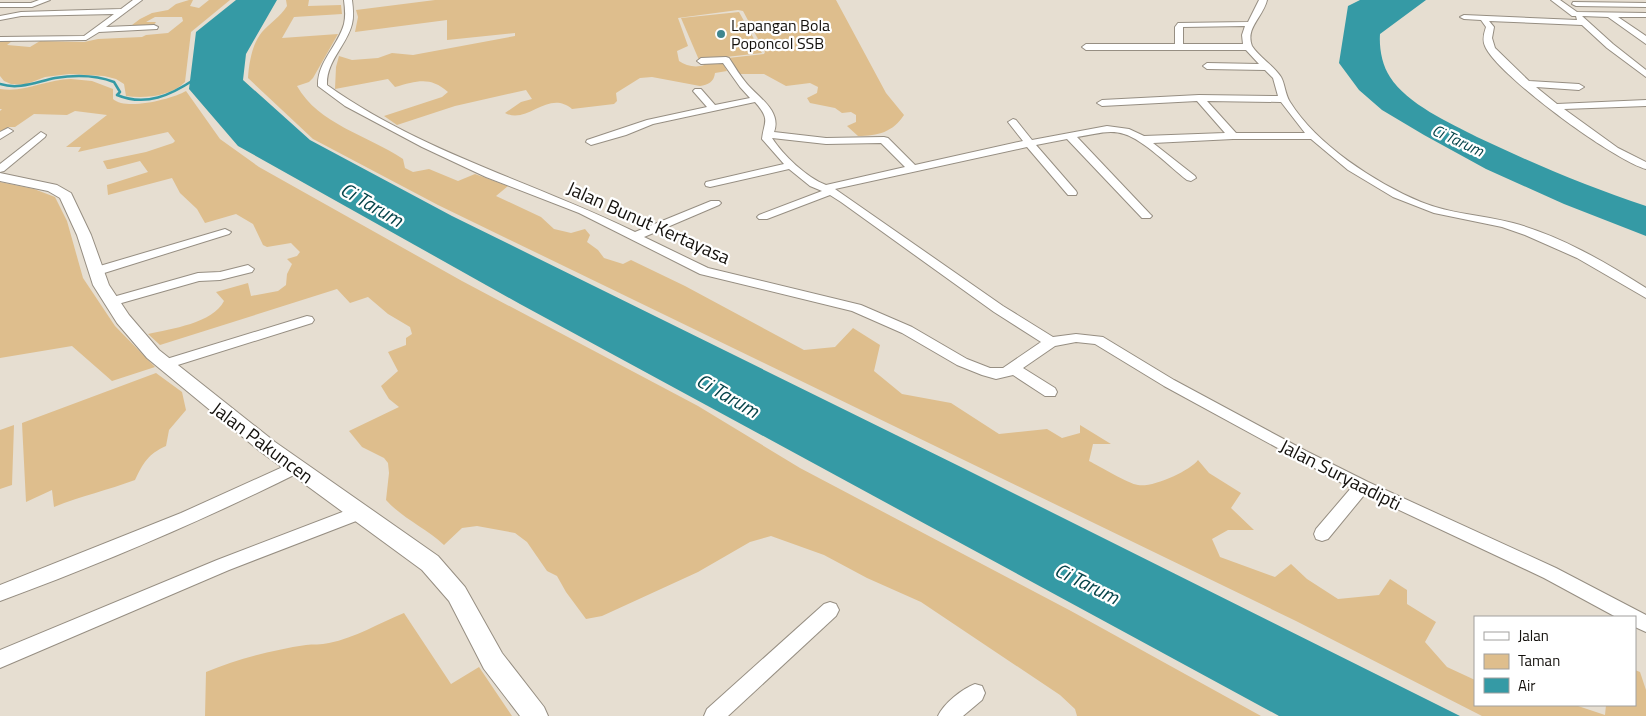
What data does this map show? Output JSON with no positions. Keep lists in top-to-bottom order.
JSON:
{
  "streets": {
    "street": ["Jalan Bunut Kertayasa", "Jalan Pakuncen", "Jalan Suryaadipti"]
  },
  "crossings": [
    ["Jalan Bunut Kertayasa", "Jalan Suryaadipti"]
  ],
  "water": ["Ci Tarum"],
  "places": ["Lapangan Bola Poponcol SSB"],
  "legend": ["Jalan", "Taman", "Air"]
}
